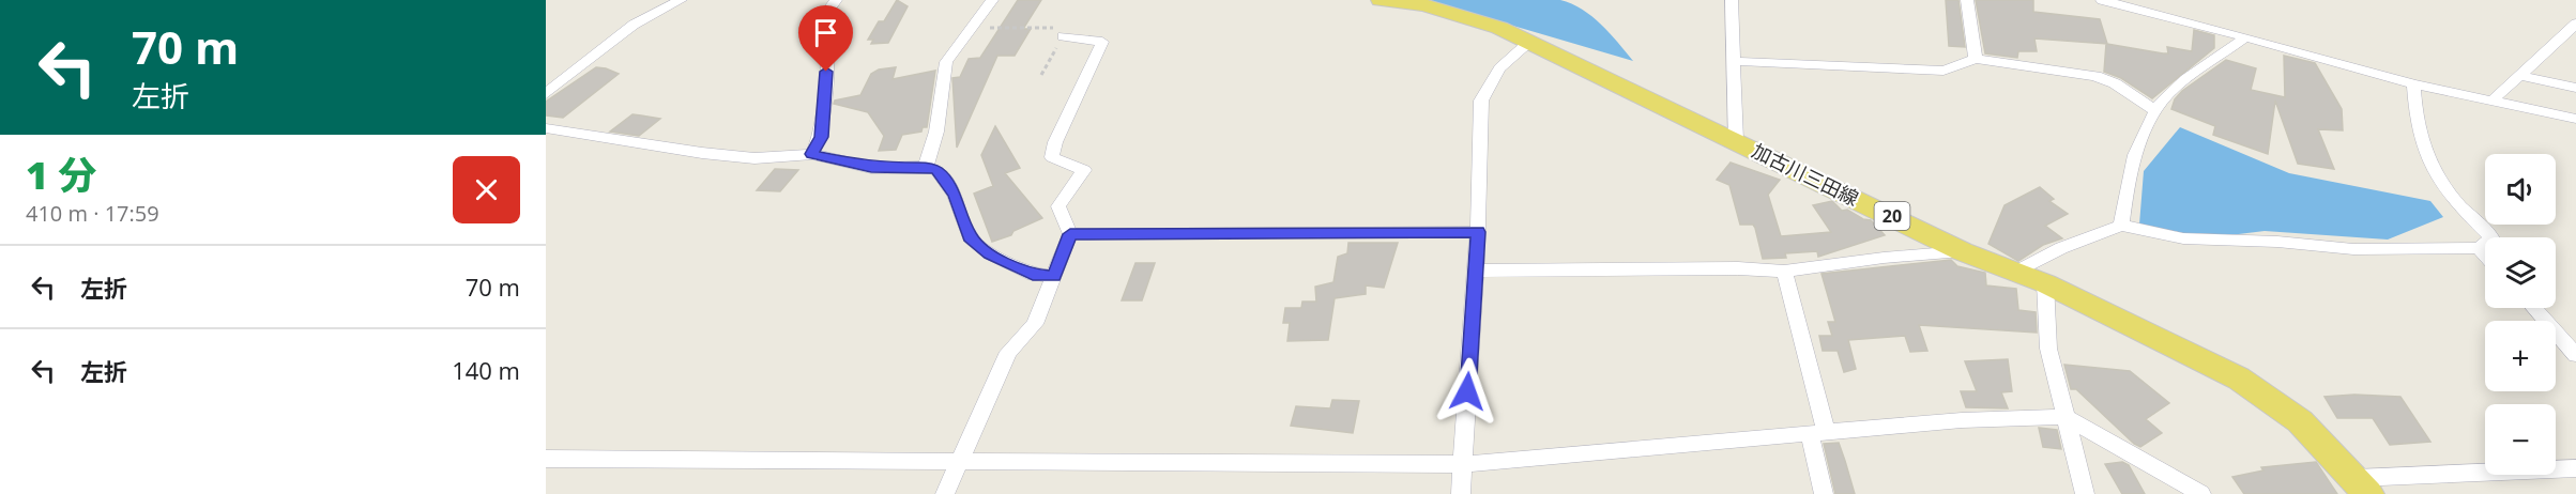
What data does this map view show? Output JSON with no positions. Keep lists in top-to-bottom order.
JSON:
{
  "streets": {
    "main road": ["加古川三田線", "20"]
  },
  "page": {
    "turn": ["70 m", "左折"],
    "heading": ["1 分", "410 m · 17:59"],
    "map_buttons": ["+", "−"],
    "list": [
      {
        "name": "左折",
        "value": "70 m"
      },
      {
        "name": "左折",
        "value": "140 m"
      }
    ]
  }
}
